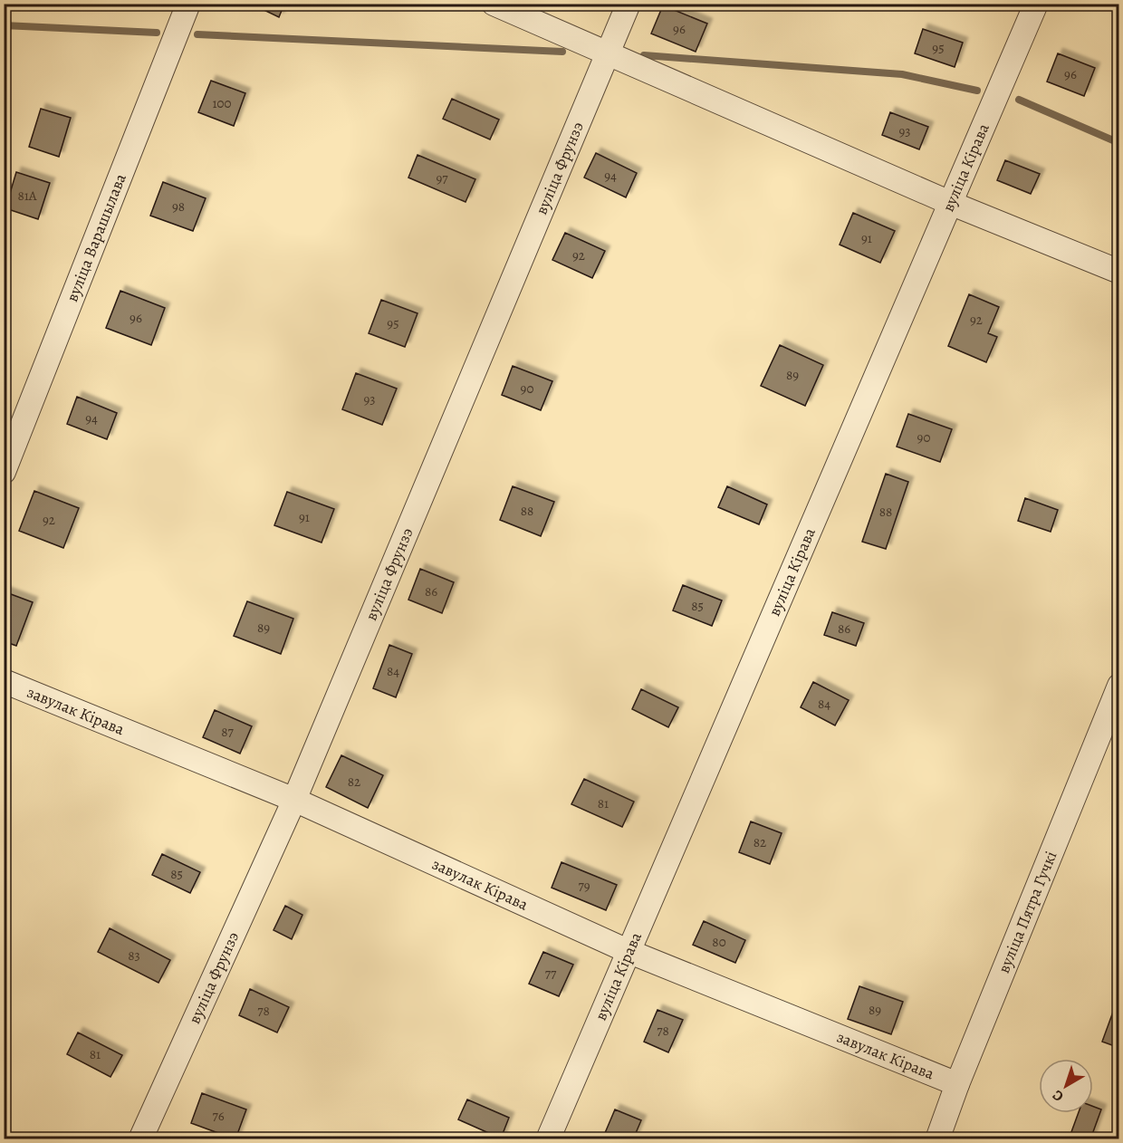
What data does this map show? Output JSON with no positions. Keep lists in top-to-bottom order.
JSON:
{
  "streets": {
    "street": [
      "вуліца Фрунзэ",
      "вуліца Кірава",
      "вуліца Варашылава",
      "завулак Кірава",
      "вуліца Пятра Гучкі"
    ]
  },
  "crossings": [
    ["вуліца Фрунзэ", "завулак Кірава"],
    ["вуліца Кірава", "завулак Кірава"],
    ["завулак Кірава", "вуліца Пятра Гучкі"]
  ],
  "house_numbers": [
    "96",
    "95",
    "96",
    "100",
    "93",
    "94",
    "97",
    "81А",
    "98",
    "91",
    "92",
    "96",
    "92",
    "95",
    "89",
    "90",
    "93",
    "94",
    "90",
    "88",
    "88",
    "91",
    "92",
    "86",
    "85",
    "89",
    "86",
    "84",
    "84",
    "87",
    "82",
    "81",
    "82",
    "85",
    "79",
    "80",
    "83",
    "77",
    "89",
    "78",
    "78",
    "81",
    "76"
  ],
  "north": "bottom left"
}
